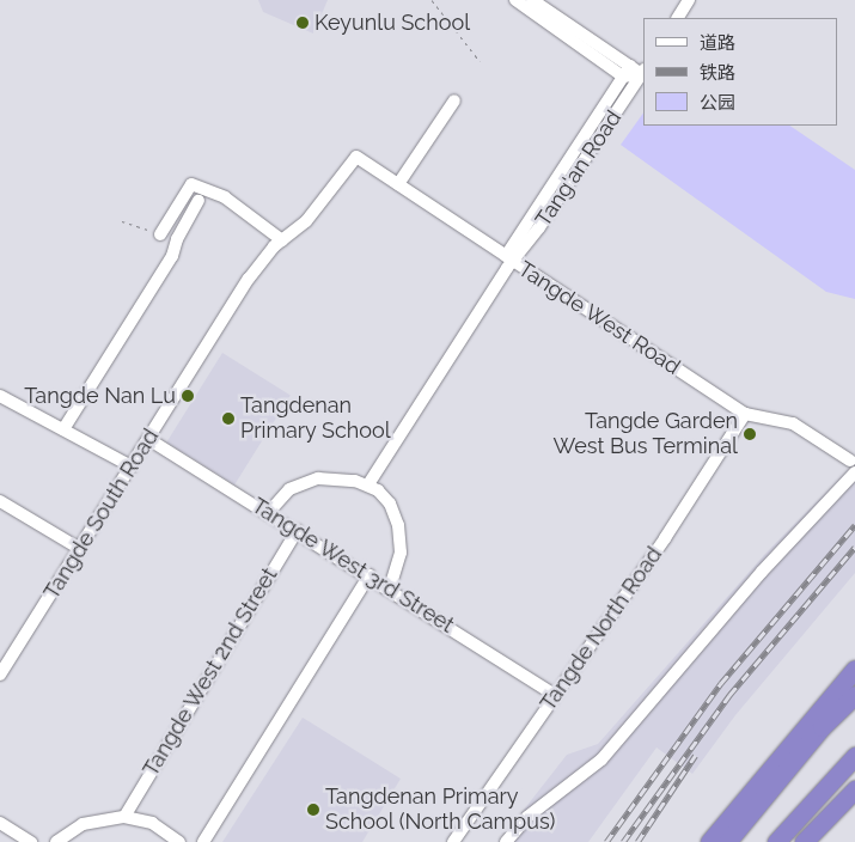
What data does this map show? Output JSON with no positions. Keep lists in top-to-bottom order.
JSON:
{
  "streets": {
    "street": [
      "Tang'an Road",
      "Tangde West Road",
      "Tangde South Road",
      "Tangde West 3rd Street",
      "Tangde North Road",
      "Tangde West 2nd Street"
    ]
  },
  "crossings": [
    ["Tang'an Road", "Tangde West Road"],
    ["Tangde West Road", "Tangde South Road"],
    ["Tangde West Road", "Tangde North Road"],
    ["Tangde South Road", "Tangde West 3rd Street"],
    ["Tangde West 3rd Street", "Tangde North Road"],
    ["Tangde West 3rd Street", "Tangde West 2nd Street"]
  ],
  "places": [
    "Keyunlu School",
    "Tangde Nan Lu",
    "Tangdenan Primary School",
    "Tangde Garden West Bus Terminal",
    "Tangdenan Primary School (North Campus)"
  ],
  "legend": ["道路", "铁路", "公园"]
}
